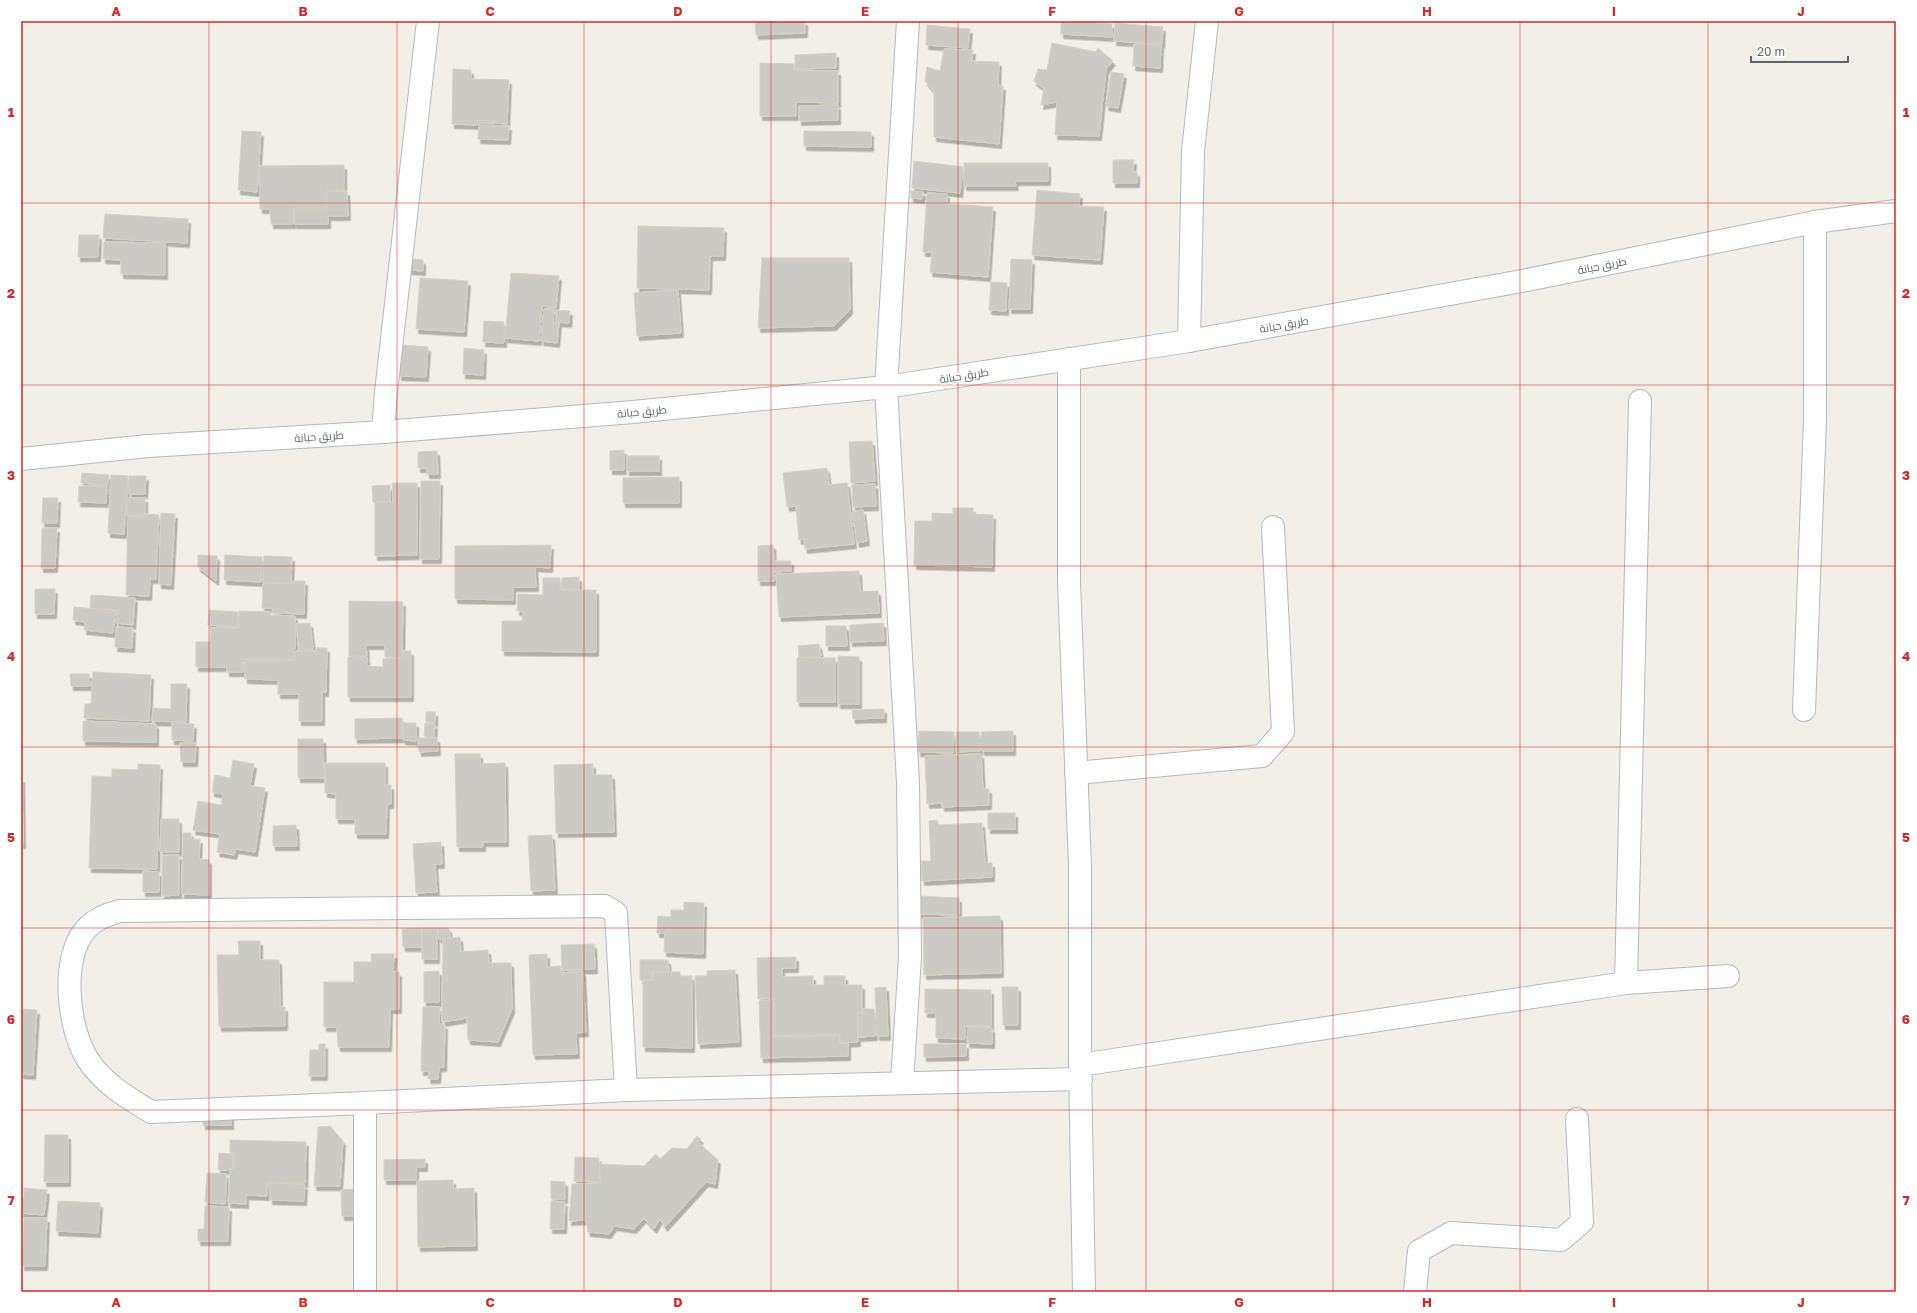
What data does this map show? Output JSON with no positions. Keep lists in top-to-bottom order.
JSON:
{
  "streets": {
    "street": ["طريق حبانة"]
  },
  "scale_bar": "20 m",
  "grid": {
    "columns": [
      "A",
      "B",
      "C",
      "D",
      "E",
      "F",
      "G",
      "H",
      "I",
      "J"
    ],
    "rows": [
      "1",
      "2",
      "3",
      "4",
      "5",
      "6",
      "7"
    ]
  }
}
